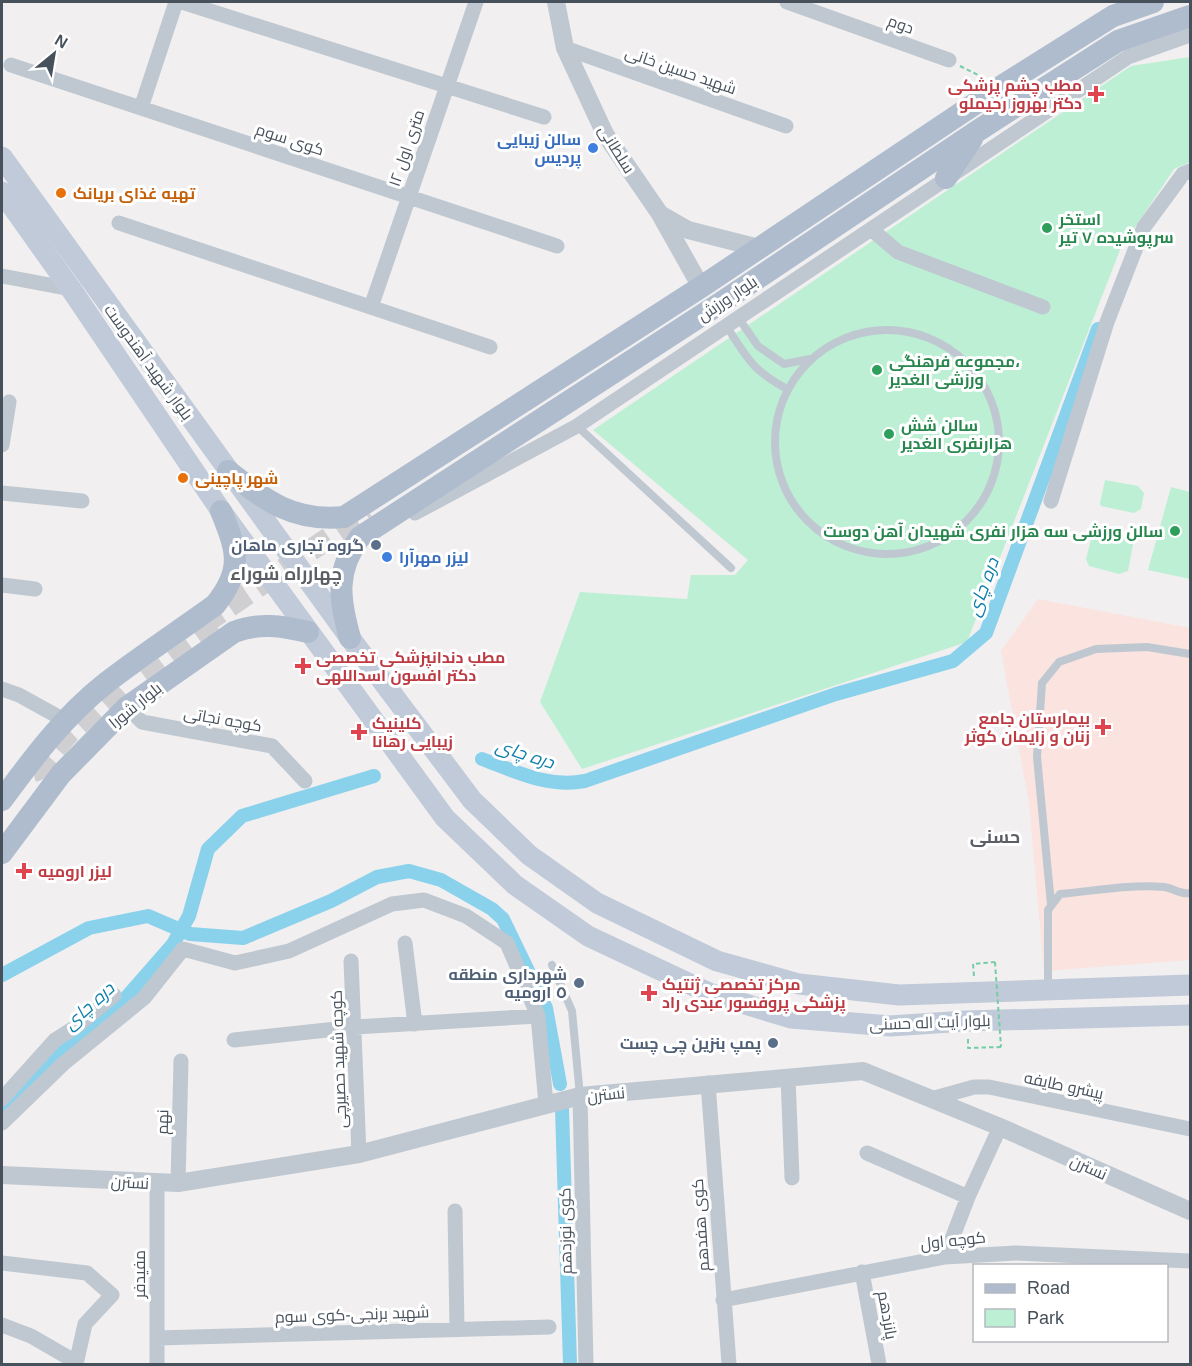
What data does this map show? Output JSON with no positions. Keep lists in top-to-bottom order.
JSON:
{
  "streets": {
    "main road": [
      "بلوار ورزش",
      "بلوار شهید آهندوست",
      "بلوار شورا",
      "بلوار آیت اله حسنی"
    ],
    "street": [
      "دوم",
      "شهید حسین خانی",
      "کوی سوم",
      "۱۲ متری اول",
      "سلطانی",
      "کوچه نجاتی",
      "کوچه شهید حصیرچی",
      "پیشرو طایفه",
      "نسترن",
      "نهم",
      "کوی هفدهم",
      "کوی نوزدهم",
      "کوچه اول",
      "مفیدفر",
      "شهید برنجی-کوی سوم",
      "پانزدهم"
    ]
  },
  "crossings": [
    ["شهید حسین خانی", "سلطانی"],
    ["کوی سوم", "۱۲ متری اول"],
    ["سلطانی", "بلوار ورزش"],
    ["بلوار ورزش", "بلوار آیت اله حسنی"],
    ["بلوار شهید آهندوست", "بلوار شورا"],
    ["بلوار شهید آهندوست", "بلوار آیت اله حسنی"],
    ["بلوار شورا", "کوچه نجاتی"],
    ["بلوار شورا", "بلوار آیت اله حسنی"],
    ["کوچه شهید حصیرچی", "نسترن"],
    ["پیشرو طایفه", "نسترن"],
    ["نسترن", "نهم"],
    ["نسترن", "کوی هفدهم"],
    ["نسترن", "کوی نوزدهم"],
    ["نسترن", "مفیدفر"],
    ["کوی هفدهم", "کوچه اول"],
    ["کوچه اول", "پانزدهم"],
    ["مفیدفر", "شهید برنجی-کوی سوم"]
  ],
  "districts": ["چهارراه شوراء", "حسنی"],
  "water": ["دره چای"],
  "places": {
    "health": [
      "مطب چشم پزشکی دکتر بهروز رحیملو",
      "مطب دندانپزشکی تخصصی دکتر افسون اسداللهی",
      "بیمارستان جامع زنان و زایمان کوثر",
      "کلینیک زیبایی رهانا",
      "لیزر ارومیه",
      "مرکز تخصصی ژنتیک پزشکی پروفسور عبدی راد"
    ],
    "other": [
      "سالن زیبایی پردیس",
      "تهیه غذای بریانک",
      "استخر سرپوشیده ۷ تیر",
      "مجموعه فرهنگی، ورزشی الغدیر",
      "سالن شش هزارنفری الغدیر",
      "شهر پاچینی",
      "سالن ورزشی سه هزار نفری شهیدان آهن دوست",
      "گروه تجاری ماهان",
      "لیزر مهرآرا",
      "شهردارى منطقه ٥ ارومیه",
      "پمپ بنزین چى چست"
    ]
  },
  "legend": ["Road", "Park"],
  "north": "top right"
}
